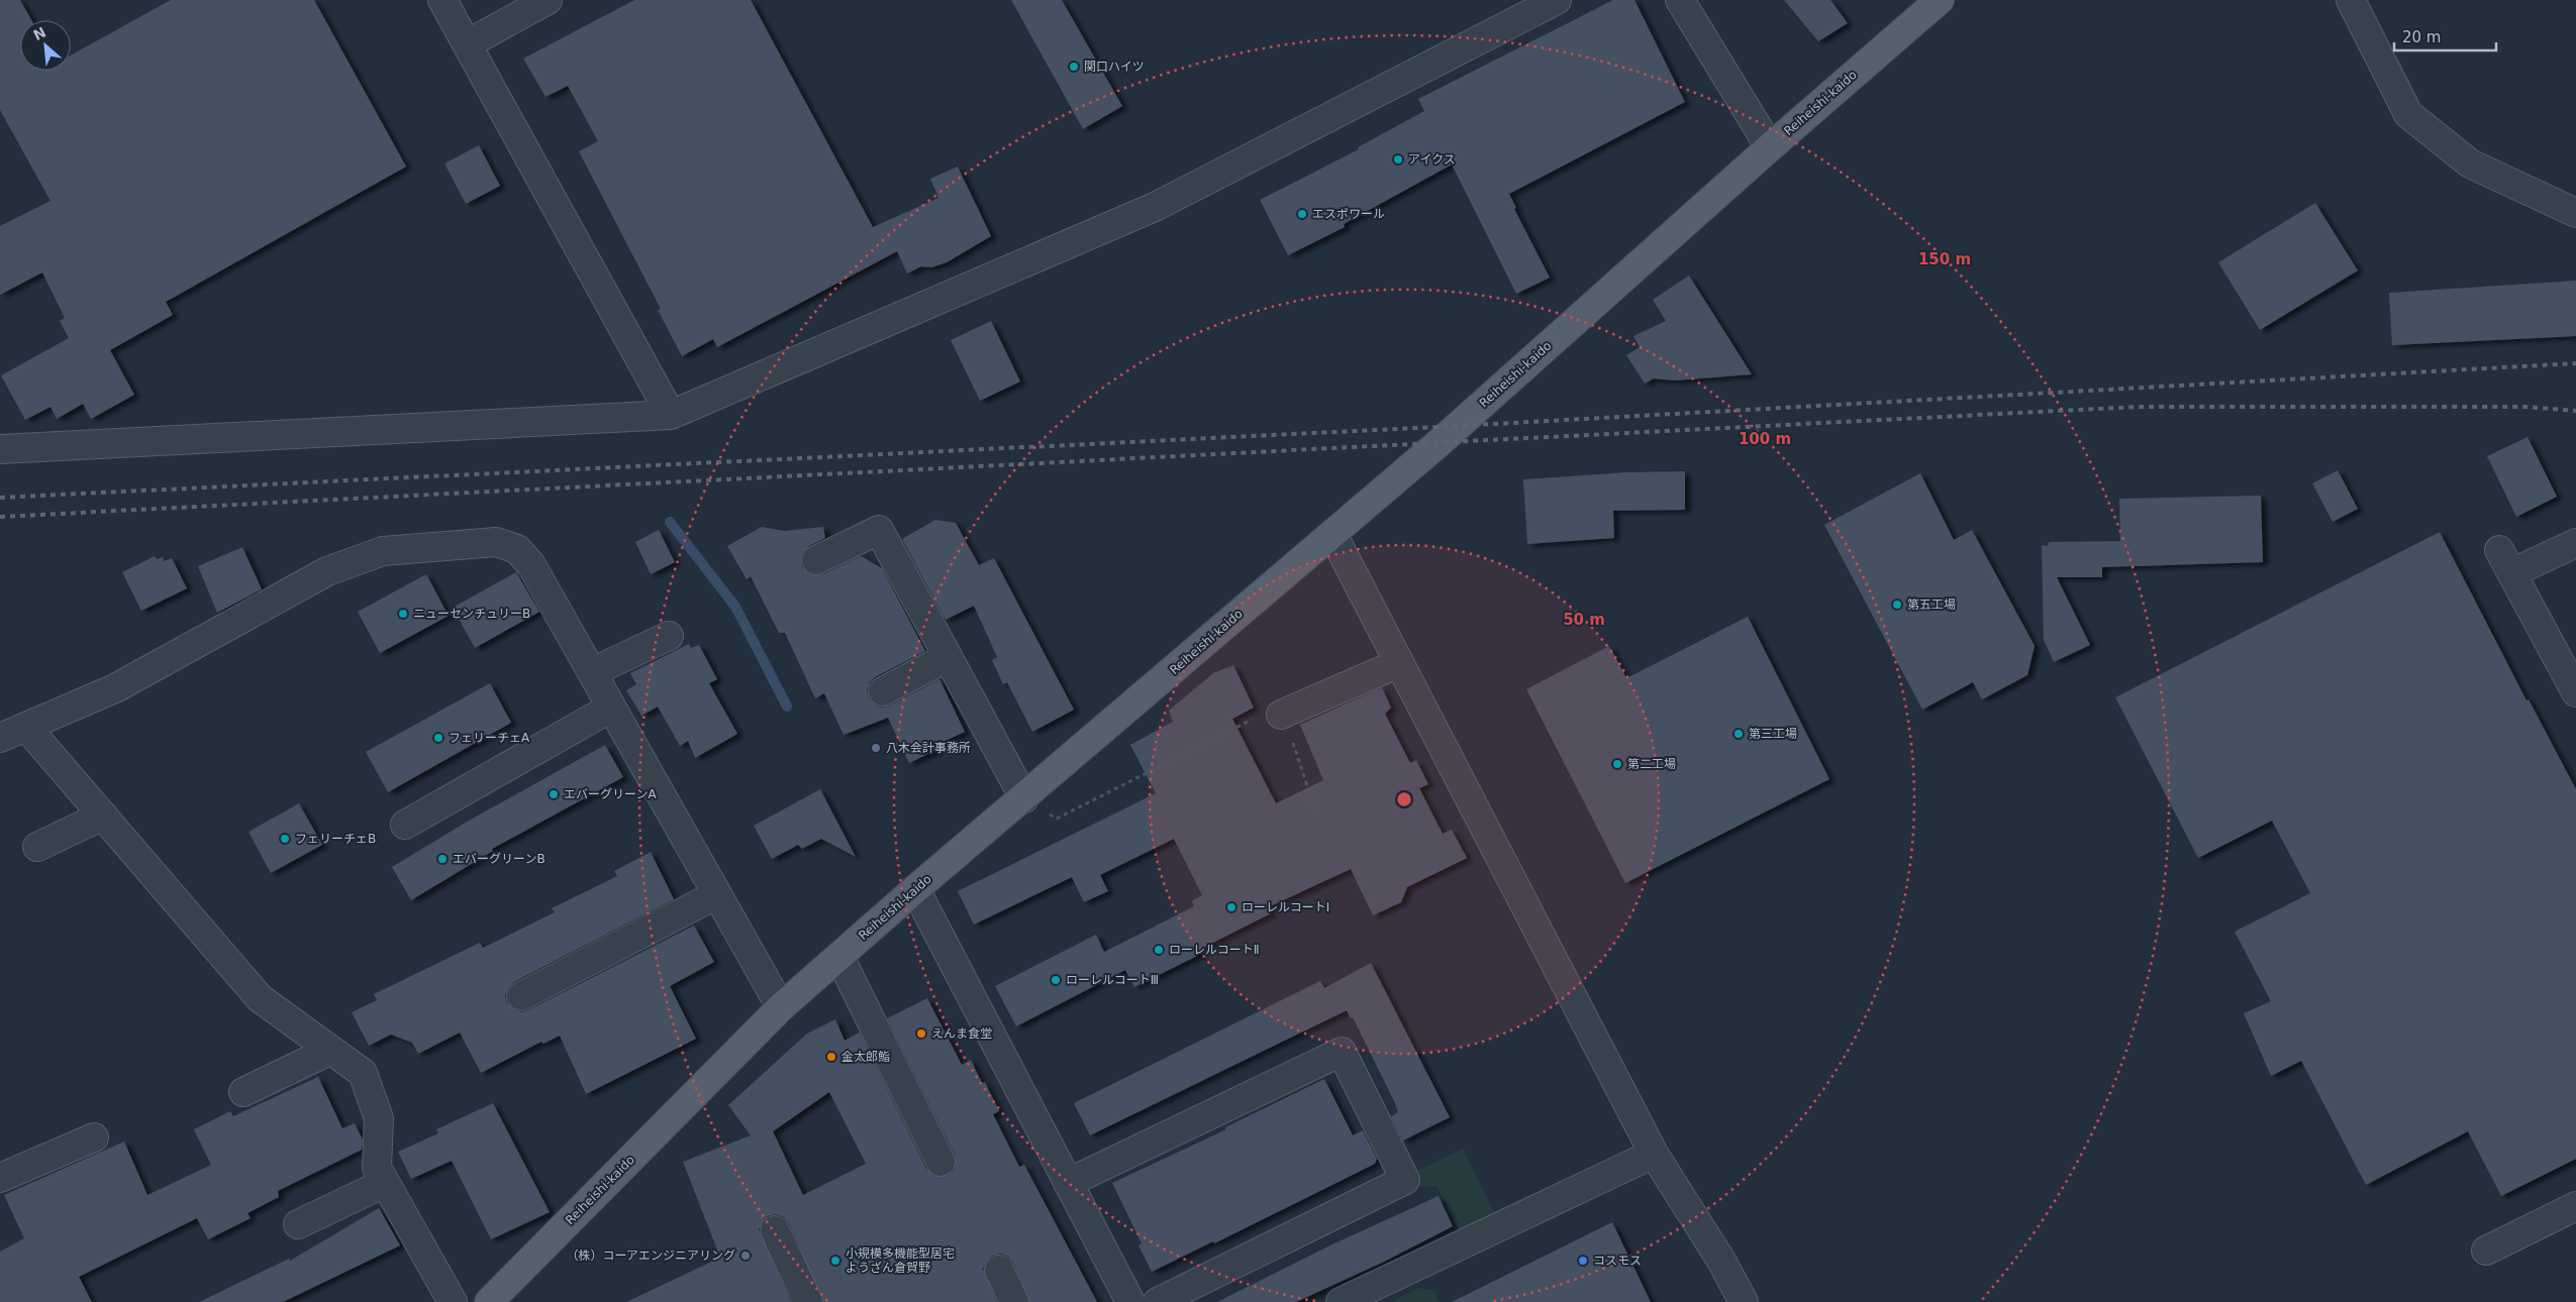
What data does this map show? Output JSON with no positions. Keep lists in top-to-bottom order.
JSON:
{
  "streets": {
    "main road": ["Reiheishi-kaido"]
  },
  "places": [
    "関口ハイツ",
    "アイクス",
    "エスポワール",
    "第五工場",
    "ニューセンチュリーB",
    "第三工場",
    "フェリーチェA",
    "八木会計事務所",
    "第二工場",
    "エバーグリーンA",
    "フェリーチェB",
    "エバーグリーンB",
    "ローレルコートⅠ",
    "ローレルコートⅡ",
    "ローレルコートⅢ",
    "えんま食堂",
    "金太郎鮨",
    "（株）コーアエンジニアリング",
    "小規模多機能型居宅 ようざん倉賀野",
    "コスモス"
  ],
  "scale_bar": "20 m",
  "north": "top left",
  "rings": ["150 m", "100 m", "50 m"]
}
